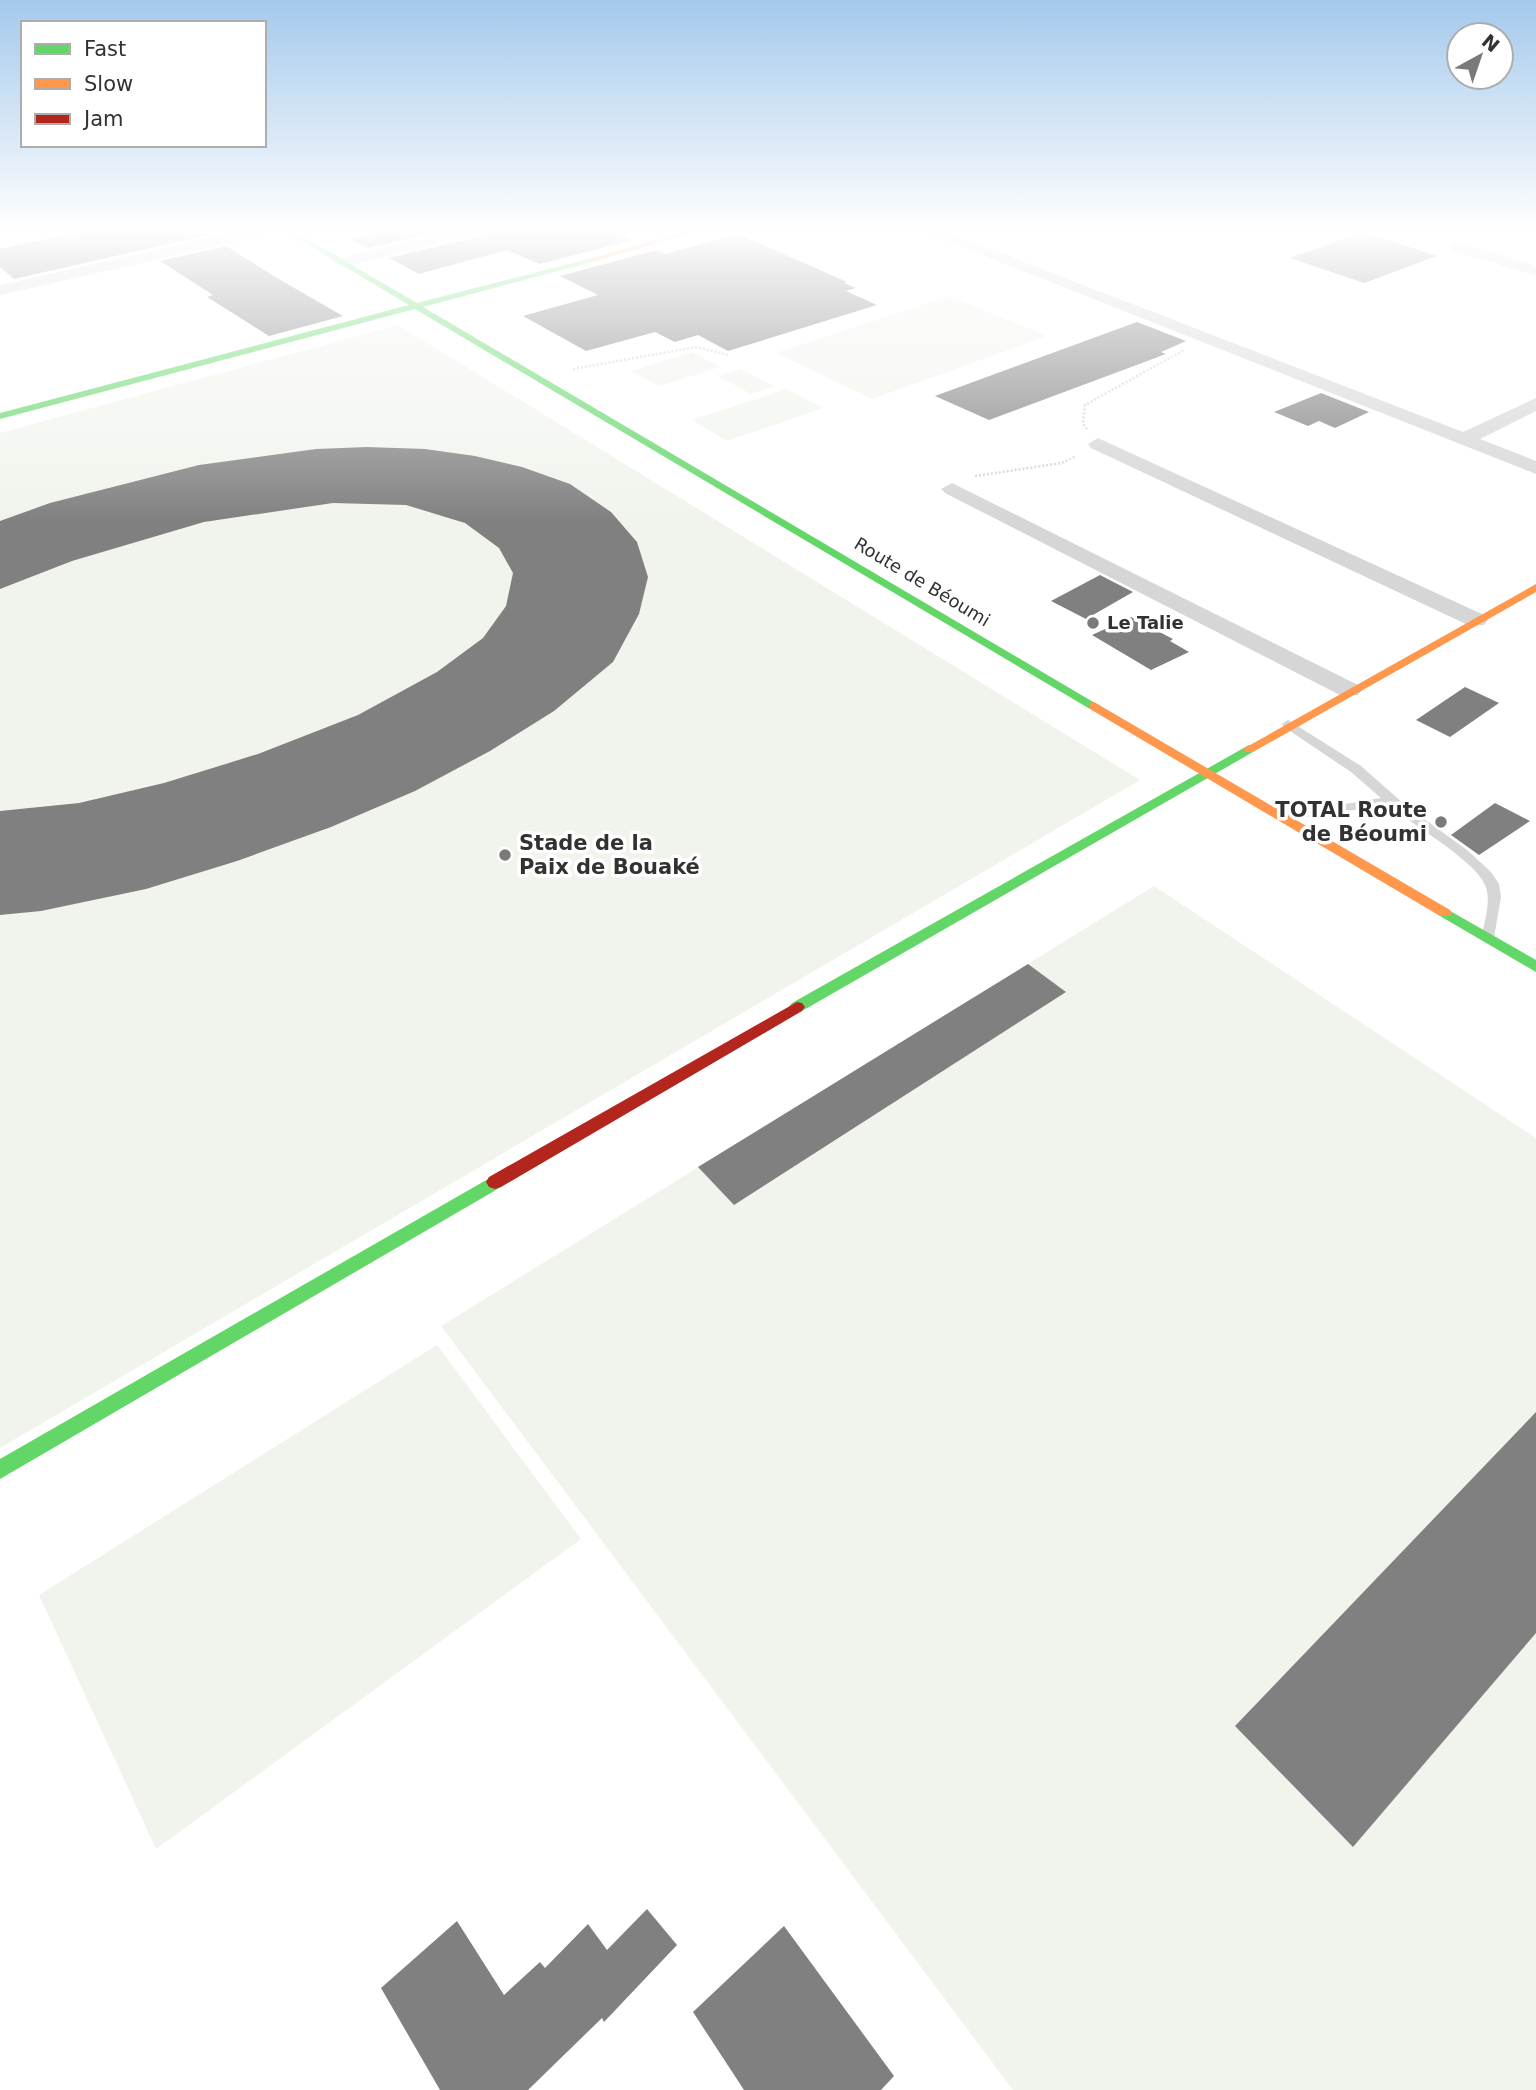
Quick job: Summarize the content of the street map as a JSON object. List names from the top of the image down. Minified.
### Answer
{"streets":{"street":["Route de Béoumi"]},"places":["Le Talie","TOTAL Route de Béoumi","Stade de la Paix de Bouaké"],"legend":["Fast","Slow","Jam"],"north":"top right"}
